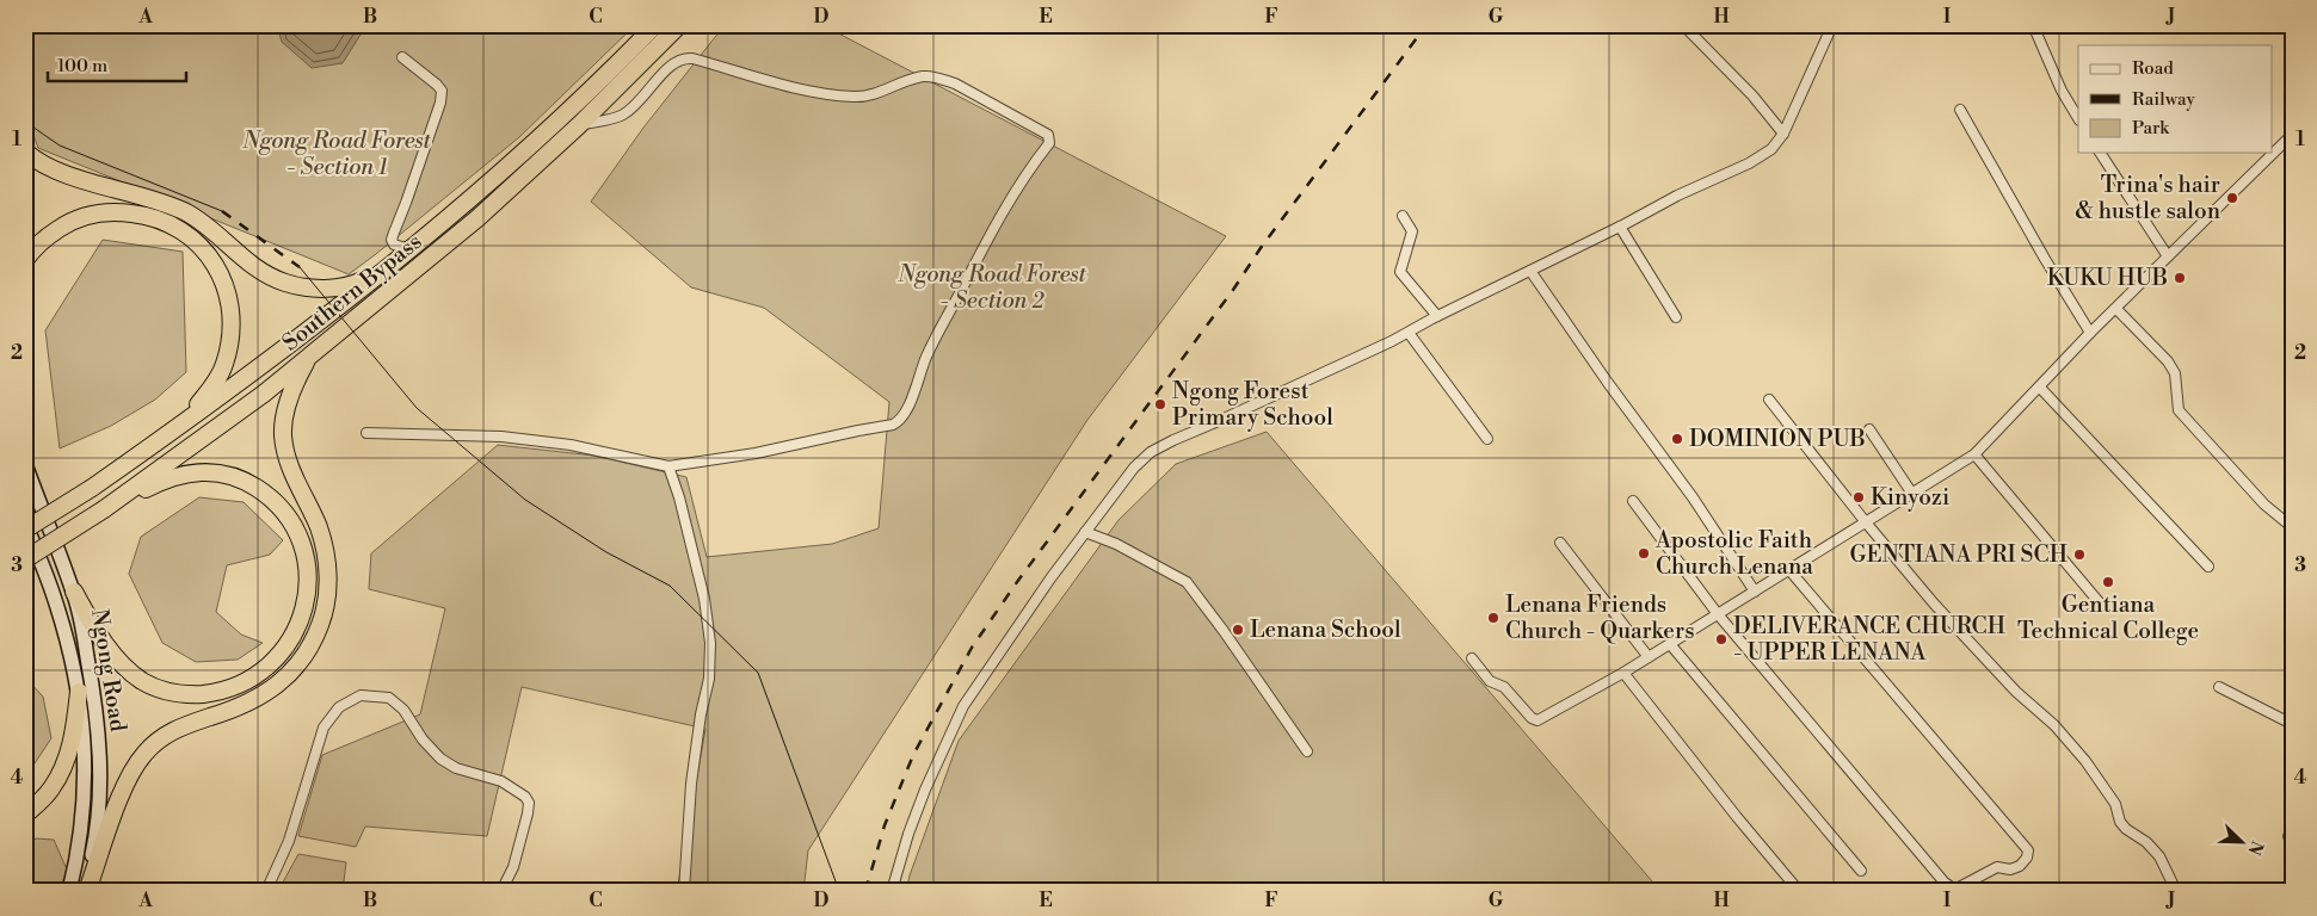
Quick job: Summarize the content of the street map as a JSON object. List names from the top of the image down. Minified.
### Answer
{"streets":{"highway":["Southern Bypass"],"main road":["Ngong Road"]},"parks":["Ngong Road Forest - Section 1","Ngong Road Forest - Section 2"],"places":["Trina's hair & hustle salon","KUKU HUB","Ngong Forest Primary School","DOMINION PUB","Kinyozi","Apostolic Faith Church Lenana","GENTIANA PRI SCH","Gentiana Technical College","Lenana Friends Church - Quarkers","Lenana School","DELIVERANCE CHURCH - UPPER LENANA"],"legend":["Road","Railway","Park"],"scale_bar":"100 m","north":"bottom right","grid":{"columns":["A","B","C","D","E","F","G","H","I","J"],"rows":["1","2","3","4"]}}
